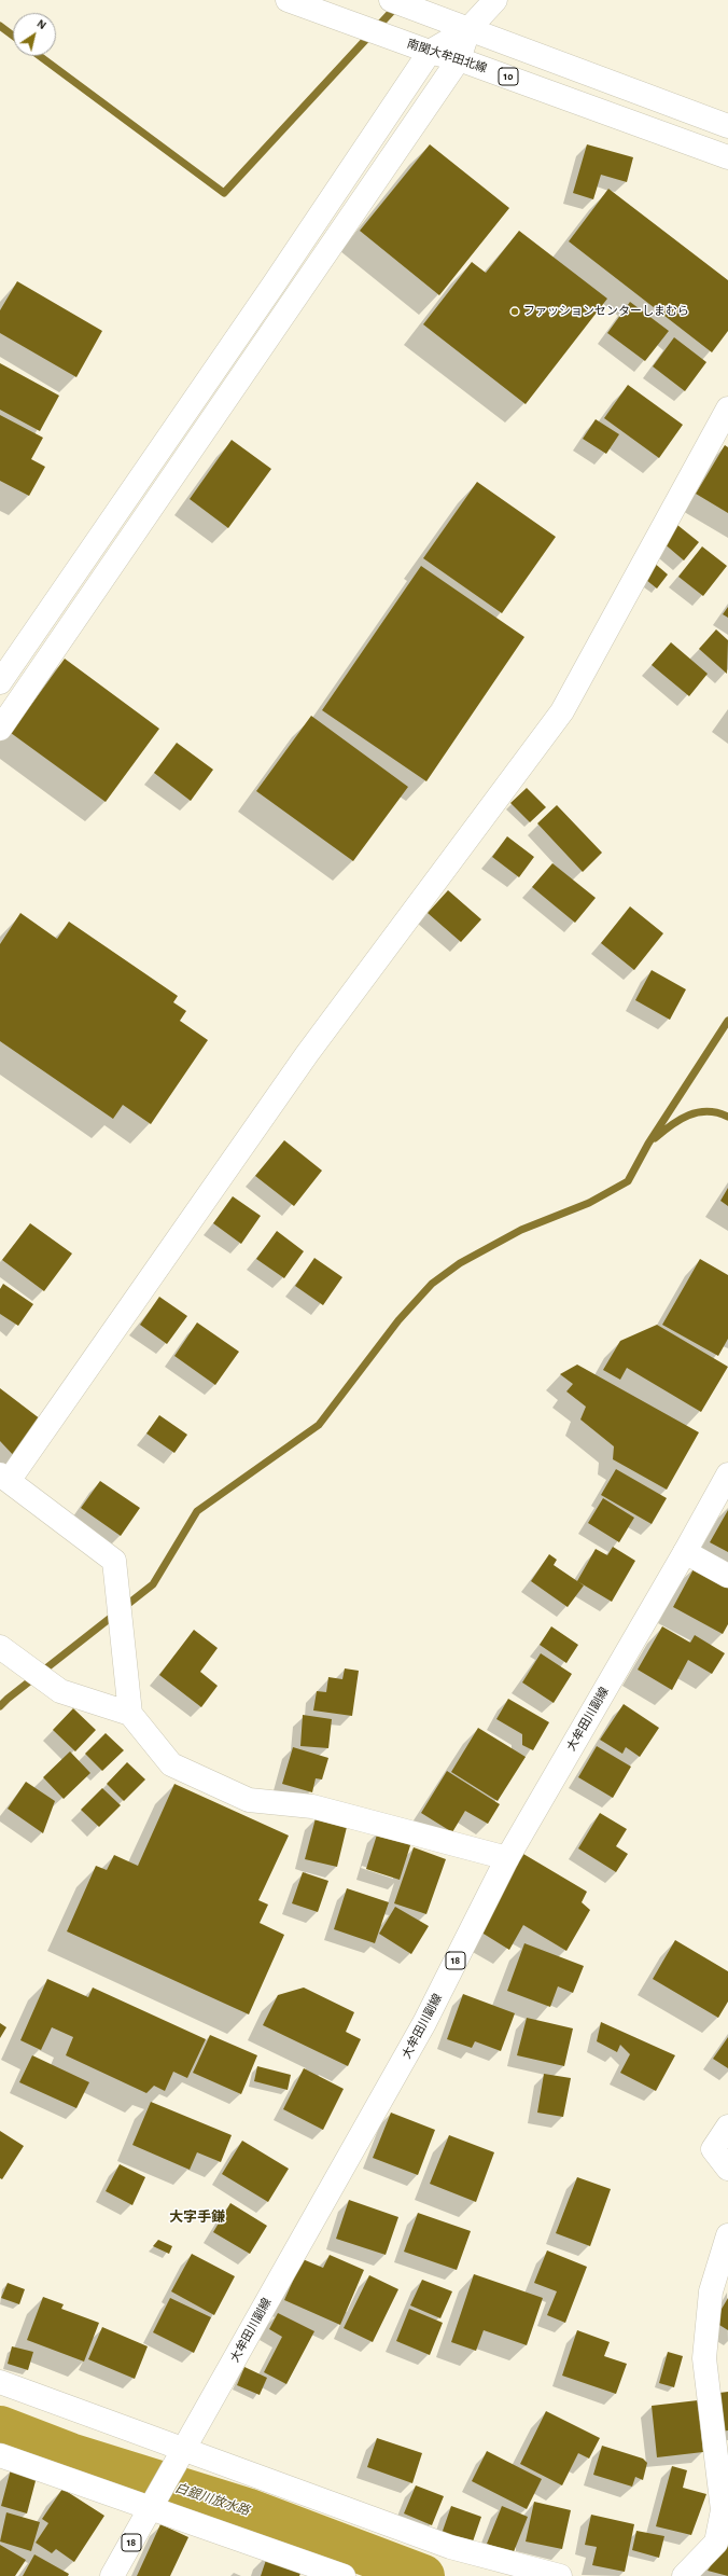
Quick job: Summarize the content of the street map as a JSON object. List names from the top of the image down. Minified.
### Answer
{"streets":{"street":["南関大牟田北線","10","大牟田川副線","18"]},"districts":["大字手鎌"],"water":["白銀川放水路"],"places":["ファッションセンターしまむら"],"north":"top right"}
